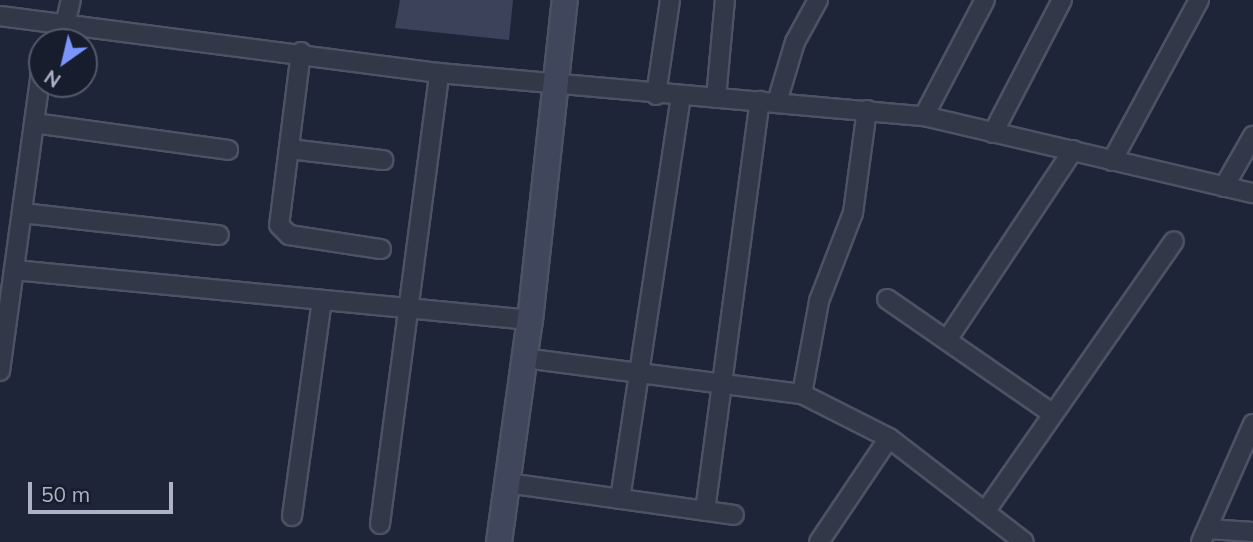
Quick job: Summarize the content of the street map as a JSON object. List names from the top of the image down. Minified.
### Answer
{"scale_bar":"50 m","north":"bottom left"}
